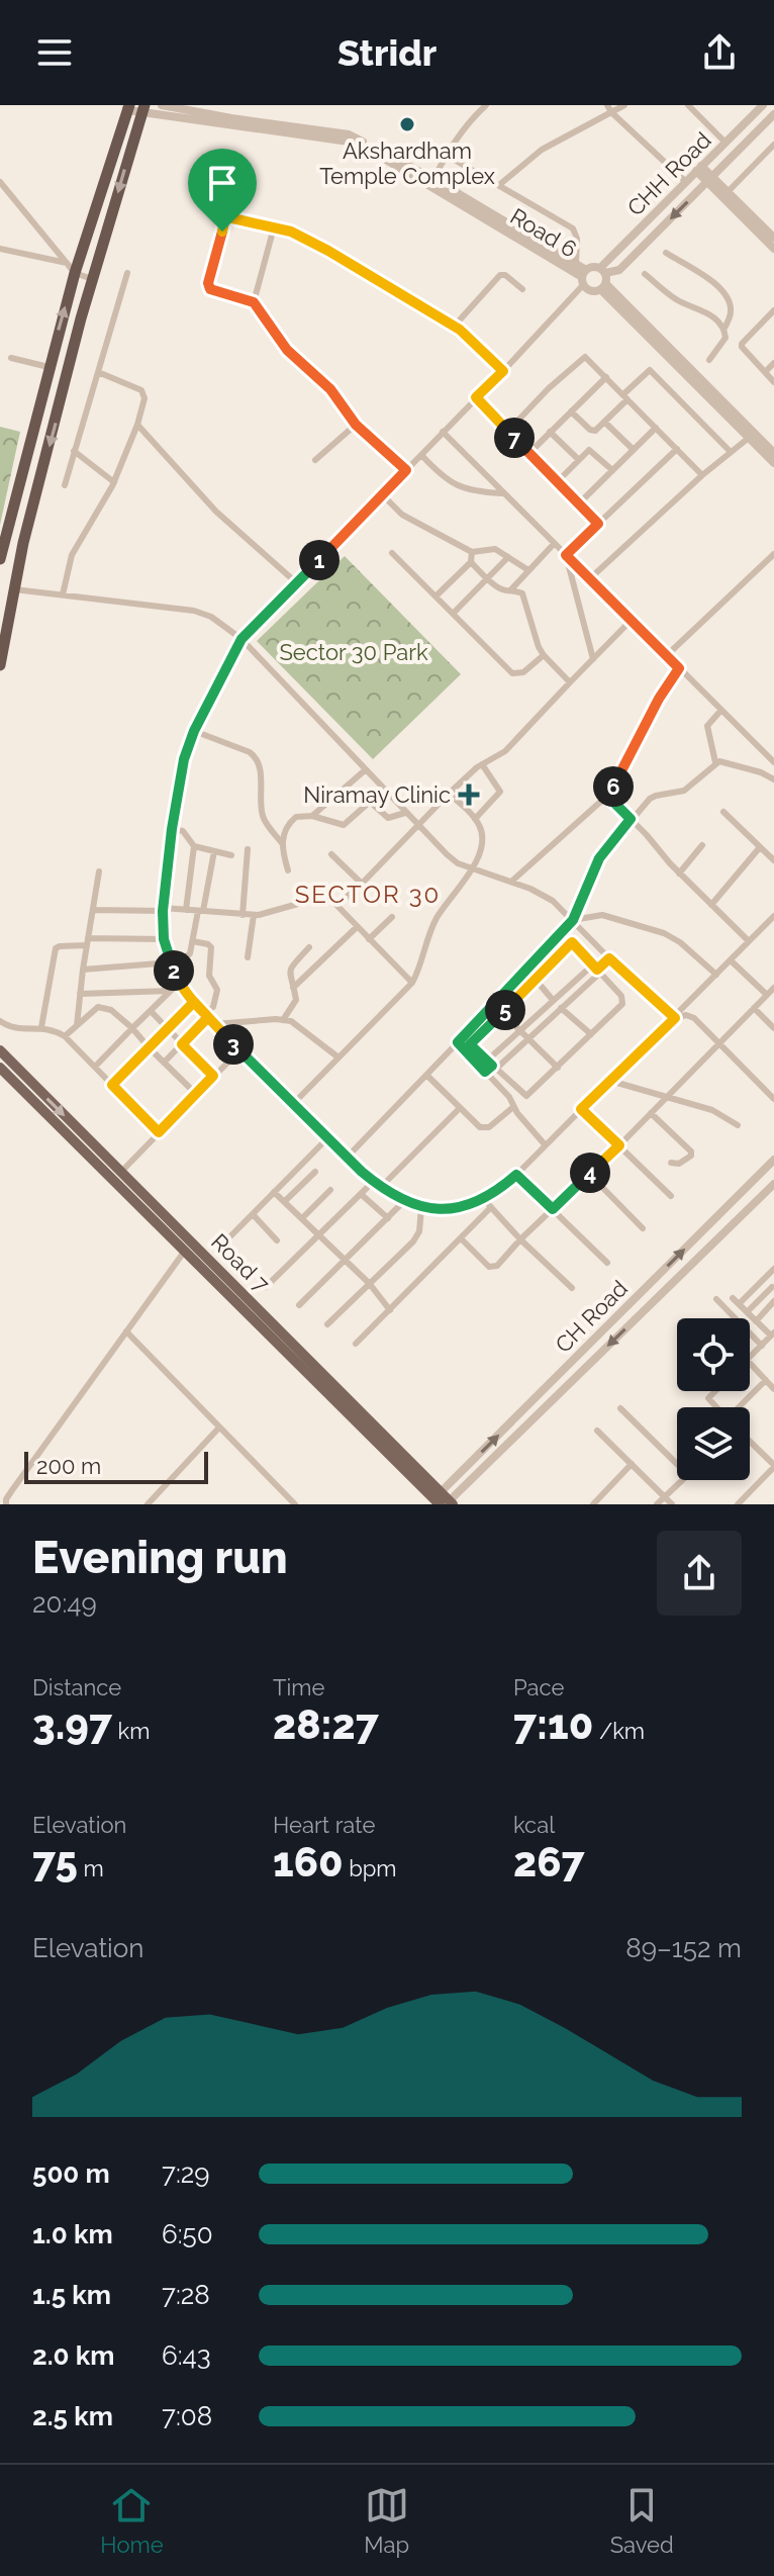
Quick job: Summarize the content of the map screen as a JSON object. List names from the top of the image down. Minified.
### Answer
{"streets":{"main road":["Road 7"],"street":["CHH Road","Road 6","CH Road"]},"crossings":[["Road 7","CH Road"]],"districts":["SECTOR 30"],"parks":["Sector 30 Park"],"places":{"other":["Akshardham Temple Complex"],"health":["Niramay Clinic"]},"scale_bar":"200 m","page":{"header":"Stridr","pins":["7","1","6","2","5","3","4"],"scale":"200 m","heading":["Evening run","20:49"],"stats":[["Distance","3.97 km"],["Time","28:27"],["Pace","7:10 /km"],["Elevation","75 m"],["Heart rate","160 bpm"],["kcal","267"]],"chart":["Elevation","89–152 m"],"list":[{"name":"500 m","note":"7:29"},{"name":"1.0 km","note":"6:50"},{"name":"1.5 km","note":"7:28"},{"name":"2.0 km","note":"6:43"},{"name":"2.5 km","note":"7:08"}],"tabs":["Home","Map","Saved"]}}
